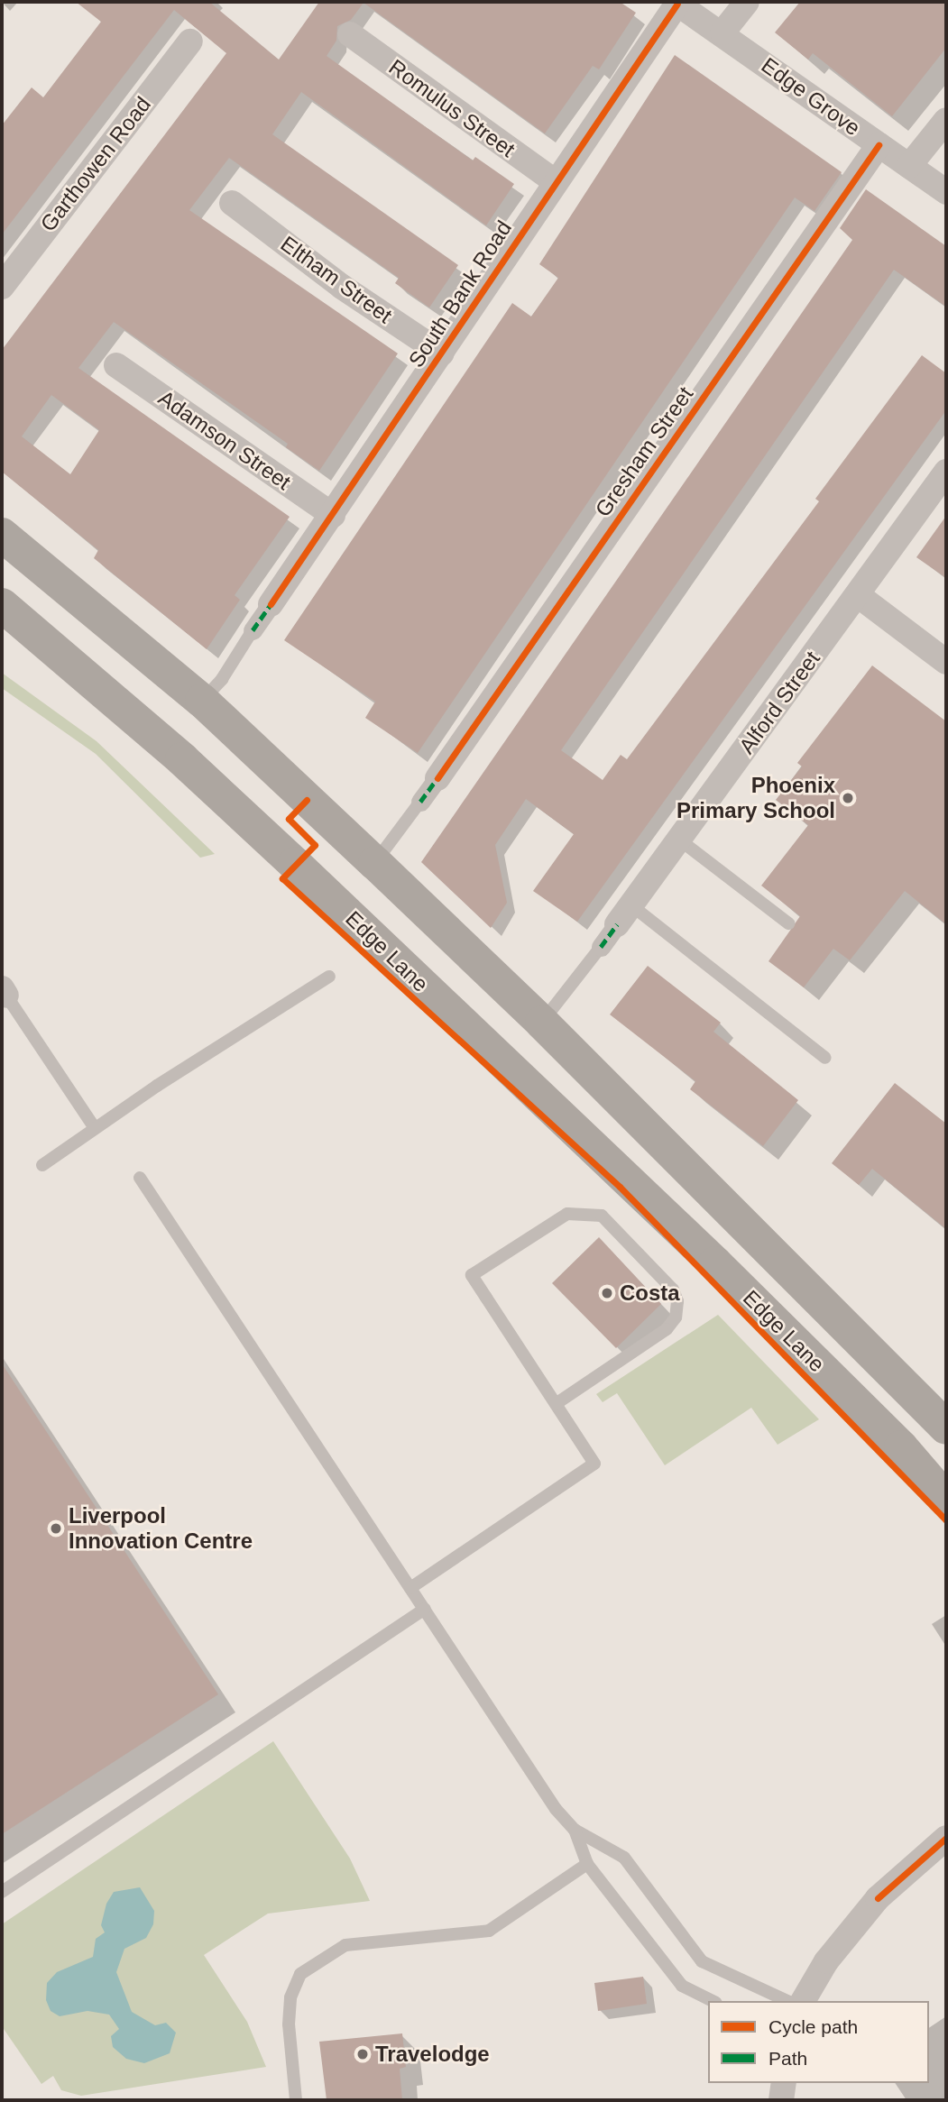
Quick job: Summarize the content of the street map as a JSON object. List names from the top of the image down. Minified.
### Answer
{"streets":{"highway":["Edge Lane"],"street":["Edge Grove","Romulus Street","Garthowen Road","Eltham Street","South Bank Road","Adamson Street","Gresham Street","Alford Street"]},"crossings":[["Edge Grove","South Bank Road"],["Edge Grove","Gresham Street"],["Romulus Street","South Bank Road"],["Eltham Street","South Bank Road"],["South Bank Road","Adamson Street"],["South Bank Road","Edge Lane"],["Gresham Street","Edge Lane"],["Alford Street","Edge Lane"]],"places":["Phoenix Primary School","Costa","Liverpool Innovation Centre","Travelodge"],"legend":["Cycle path","Path"]}
